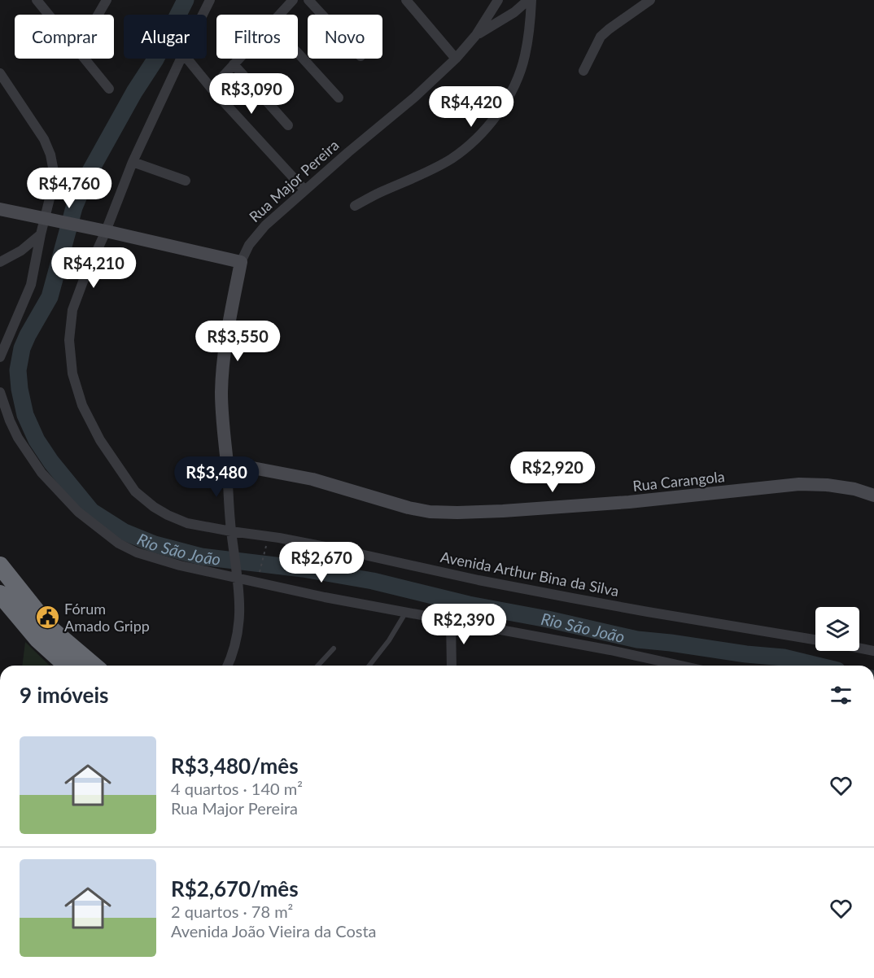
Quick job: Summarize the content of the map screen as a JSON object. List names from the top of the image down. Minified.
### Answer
{"streets":{"street":["Rua Major Pereira","Rua Carangola","Avenida Arthur Bina da Silva"]},"crossings":[["Rua Major Pereira","Rua Carangola"],["Rua Major Pereira","Avenida Arthur Bina da Silva"]],"water":["Rio São João"],"places":{"public building":["Fórum Amado Gripp"]},"page":{"chip":["Comprar","Alugar","Filtros","Novo"],"price":["R$3,090","R$4,420","R$4,760","R$4,210","R$3,550","R$2,920","R$3,480","R$2,670","R$2,390"],"heading":"9 imóveis","list":[{"name":"R$3,480/mês","note":"4 quartos · 140 m² · Rua Major Pereira"},{"name":"R$2,670/mês","note":"2 quartos · 78 m² · Avenida João Vieira da Costa"}]}}
